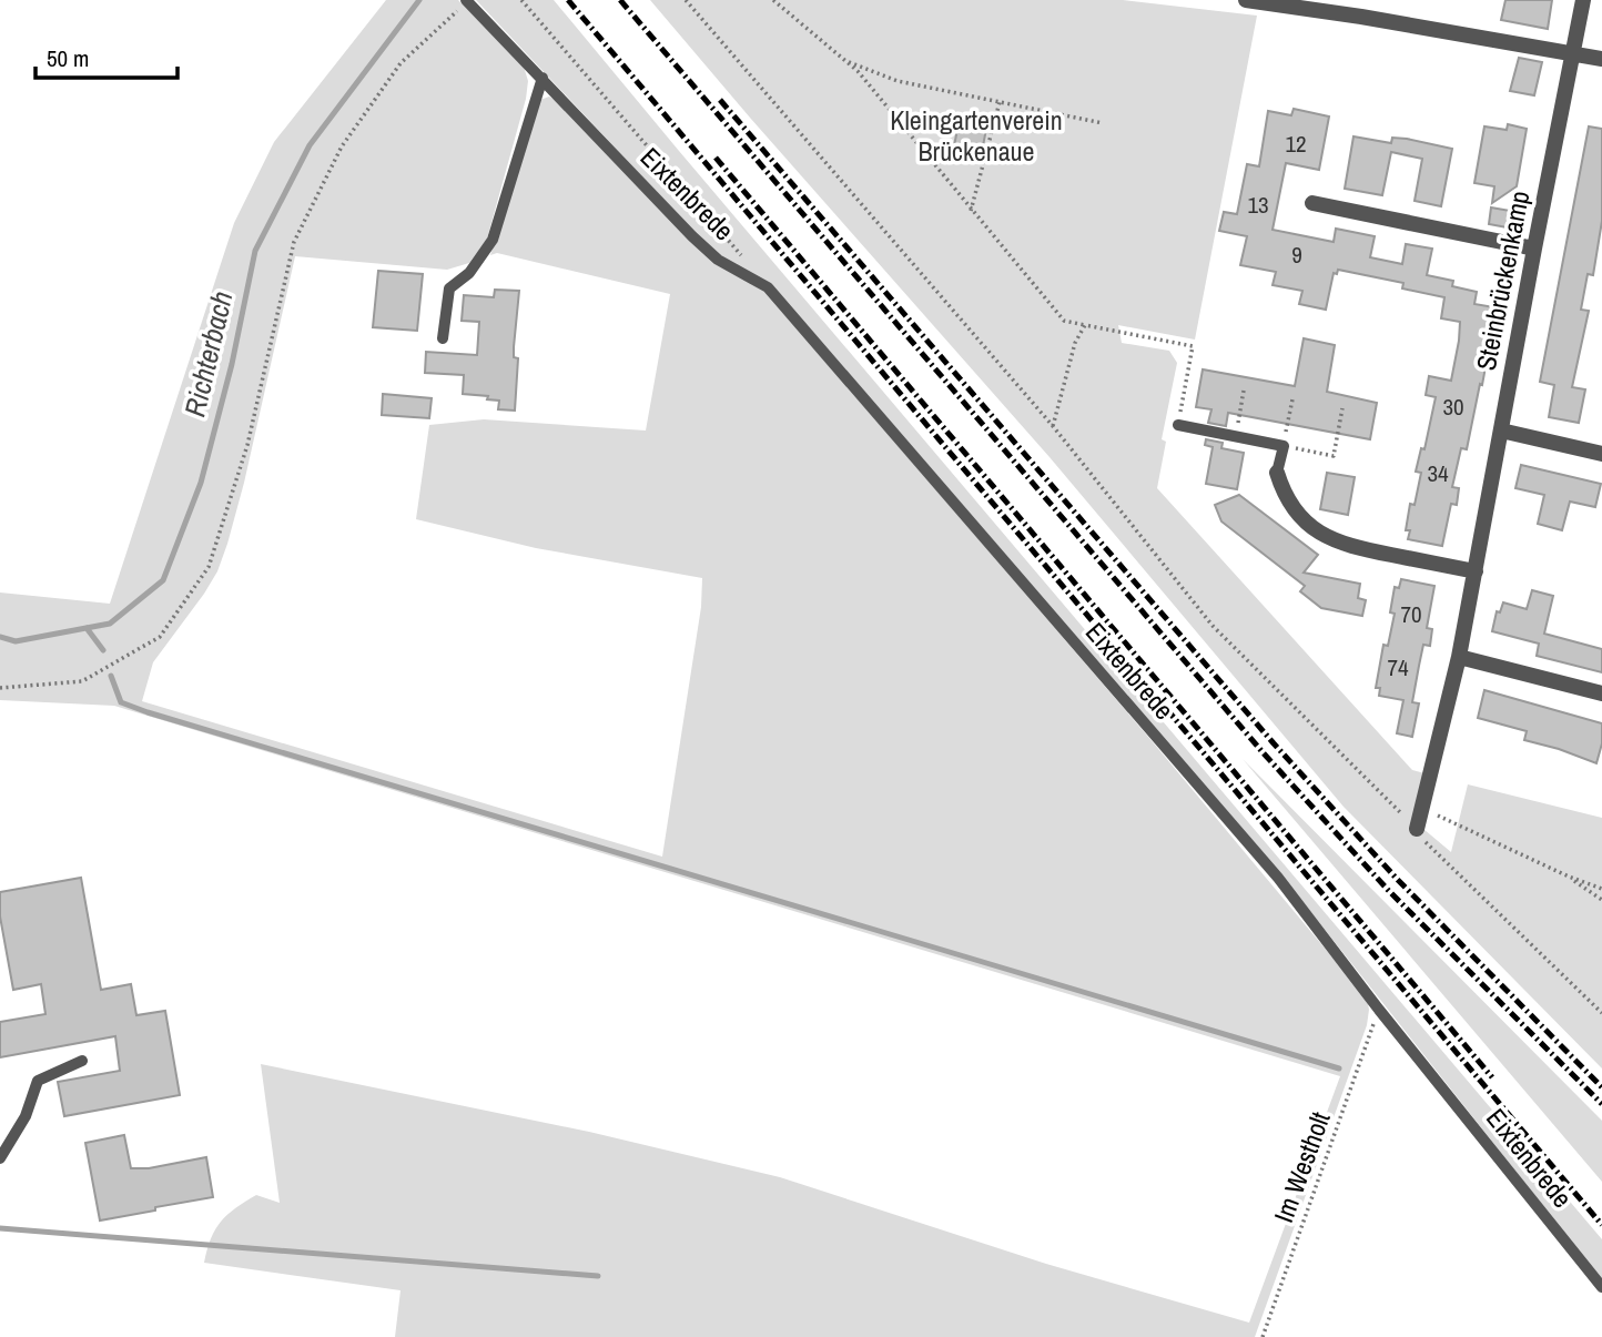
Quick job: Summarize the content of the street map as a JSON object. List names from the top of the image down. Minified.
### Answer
{"streets":{"street":["Steinbrückenkamp"],"lane":["Eixtenbrede"],"path":["Im Westholt"]},"crossings":[["Eixtenbrede","Im Westholt"]],"water":["Richterbach"],"parks":["Kleingartenverein Brückenaue"],"house_numbers":["12","13","9","30","34","70","74"],"scale_bar":"50 m"}
